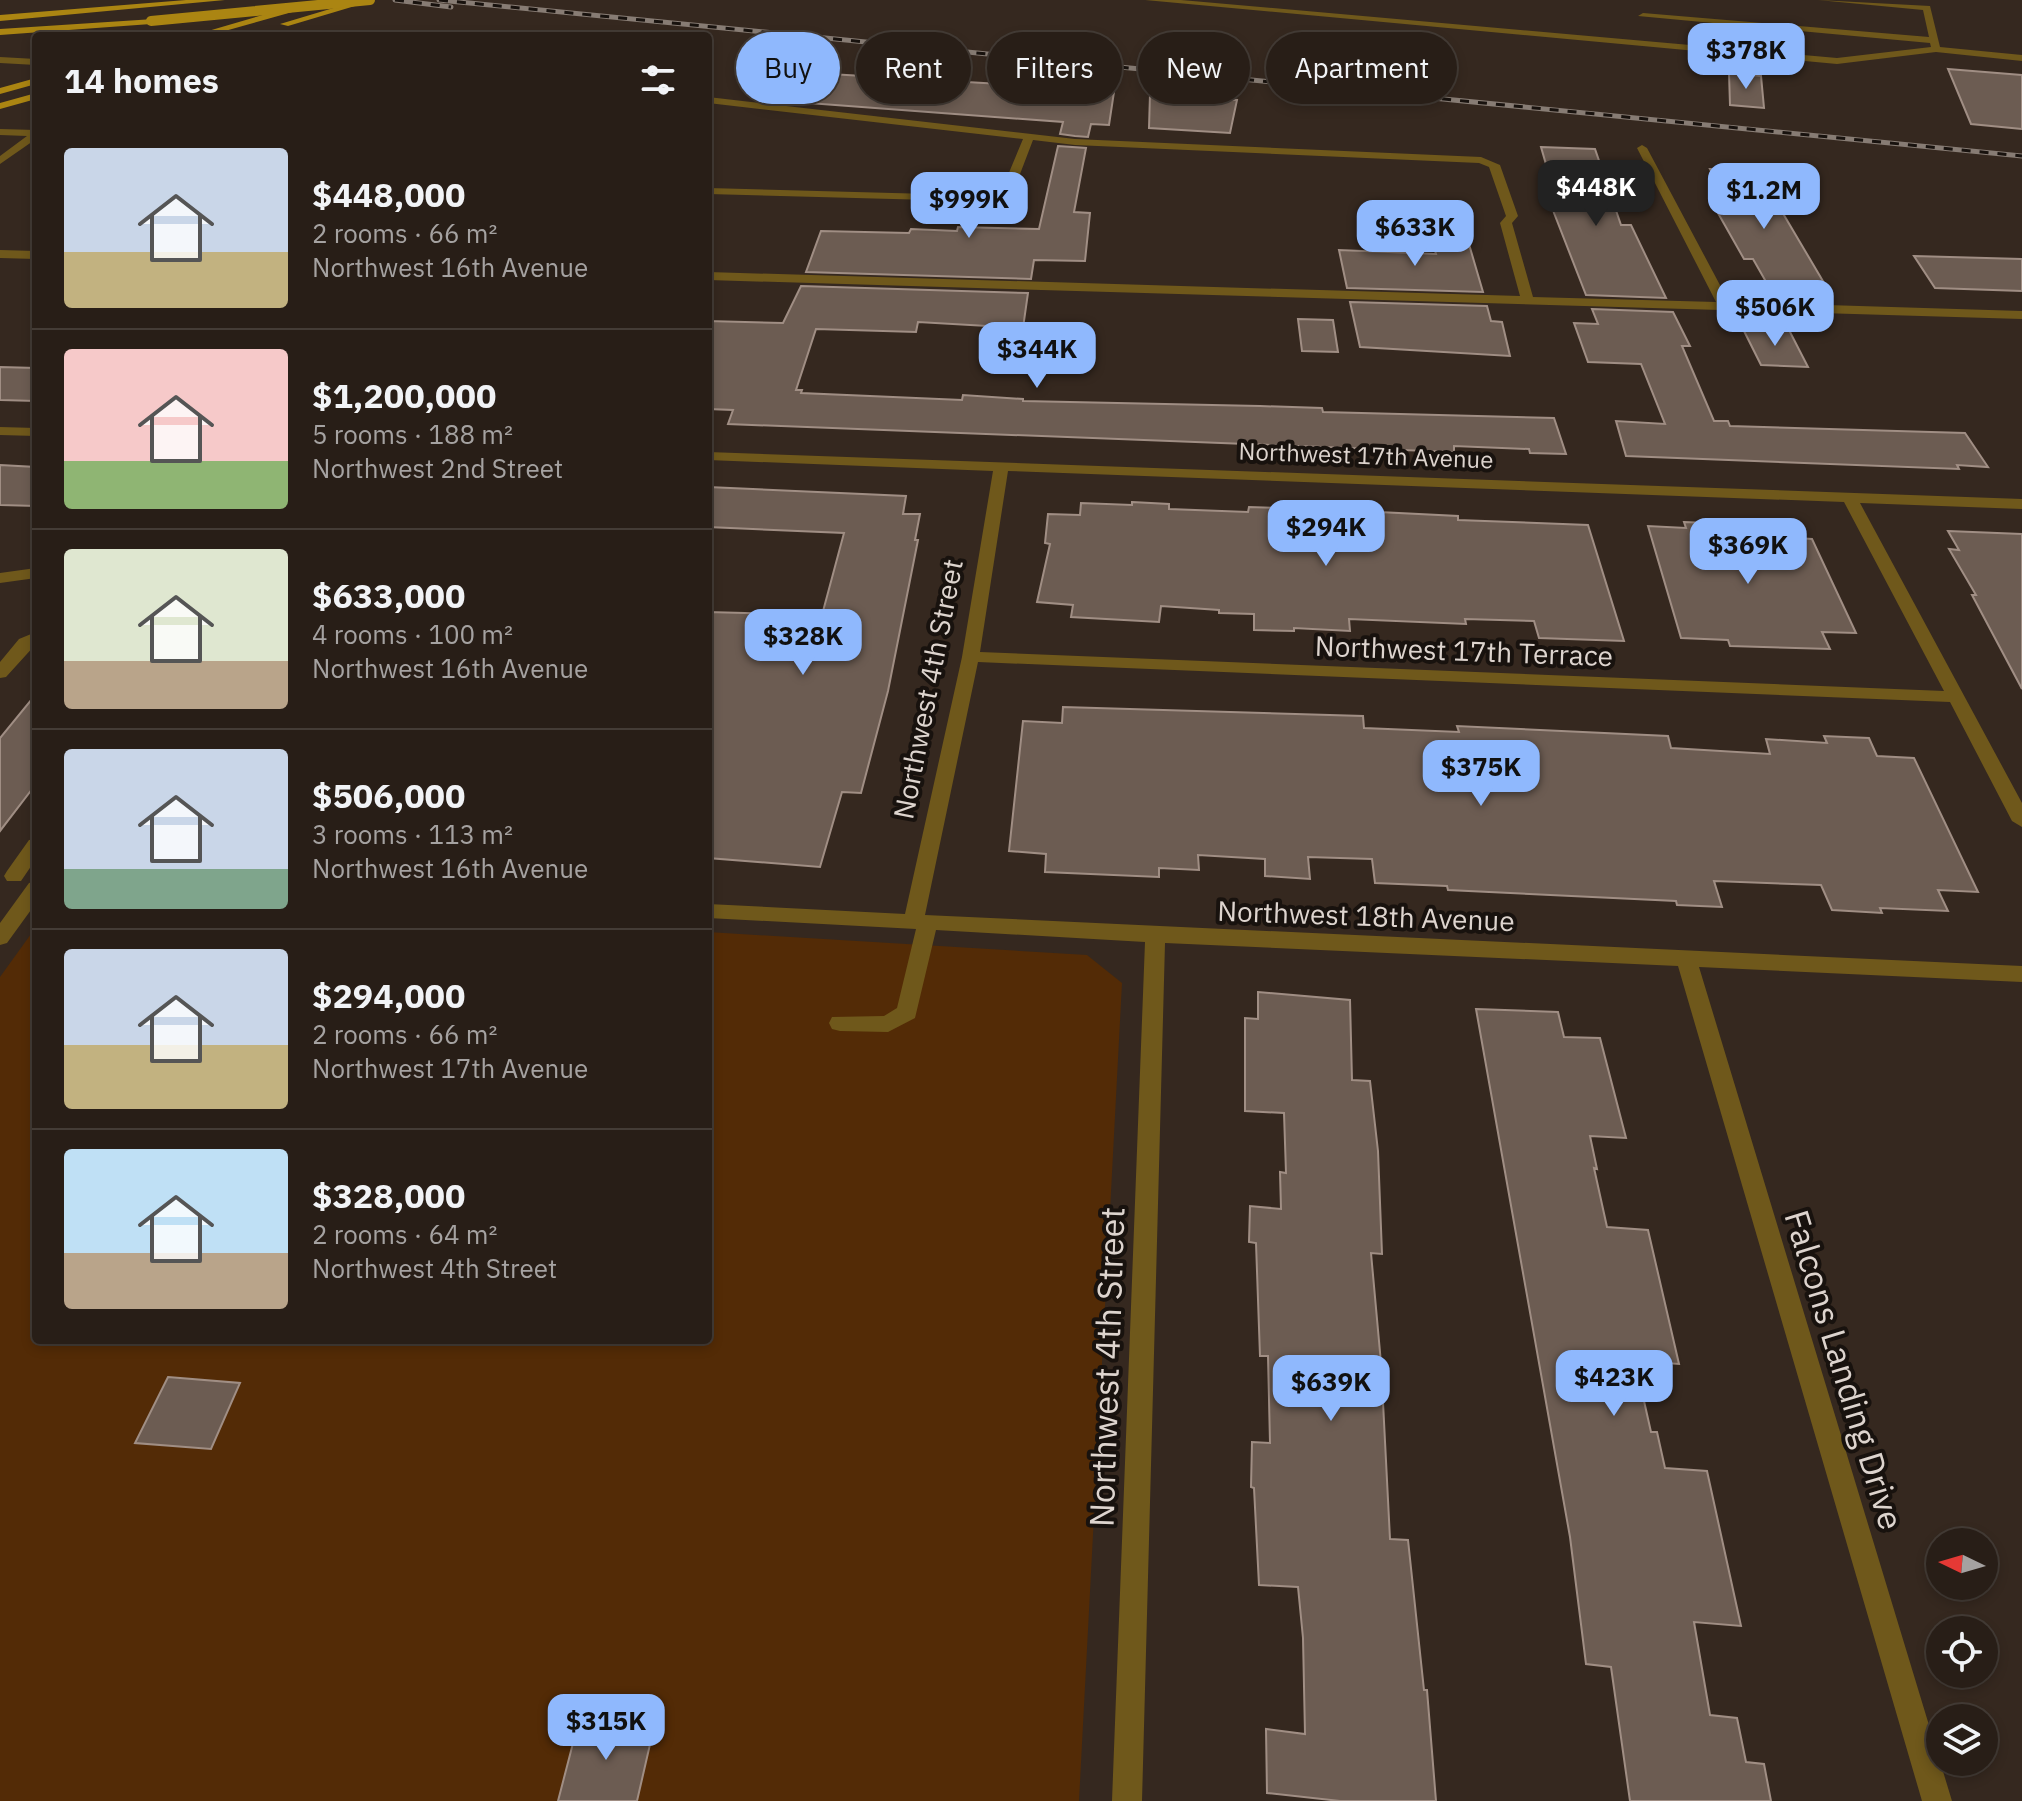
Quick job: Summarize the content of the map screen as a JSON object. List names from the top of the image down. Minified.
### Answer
{"streets":{"street":["Northwest 17th Avenue","Northwest 17th Terrace","Northwest 4th Street","Northwest 18th Avenue","Falcons Landing Drive"]},"crossings":[["Northwest 17th Avenue","Northwest 4th Street"],["Northwest 17th Terrace","Northwest 4th Street"],["Northwest 4th Street","Northwest 18th Avenue"],["Northwest 18th Avenue","Falcons Landing Drive"]],"north":"left","page":{"price":["$378K","$448K","$1.2M","$999K","$633K","$506K","$344K","$294K","$369K","$328K","$375K","$423K","$639K","$315K"],"chip":["Buy","Rent","Filters","New","Apartment"],"heading":"14 homes","list":[{"name":"$448,000","note":"2 rooms · 66 m² · Northwest 16th Avenue"},{"name":"$1,200,000","note":"5 rooms · 188 m² · Northwest 2nd Street"},{"name":"$633,000","note":"4 rooms · 100 m² · Northwest 16th Avenue"},{"name":"$506,000","note":"3 rooms · 113 m² · Northwest 16th Avenue"},{"name":"$294,000","note":"2 rooms · 66 m² · Northwest 17th Avenue"},{"name":"$328,000","note":"2 rooms · 64 m² · Northwest 4th Street"}]}}
